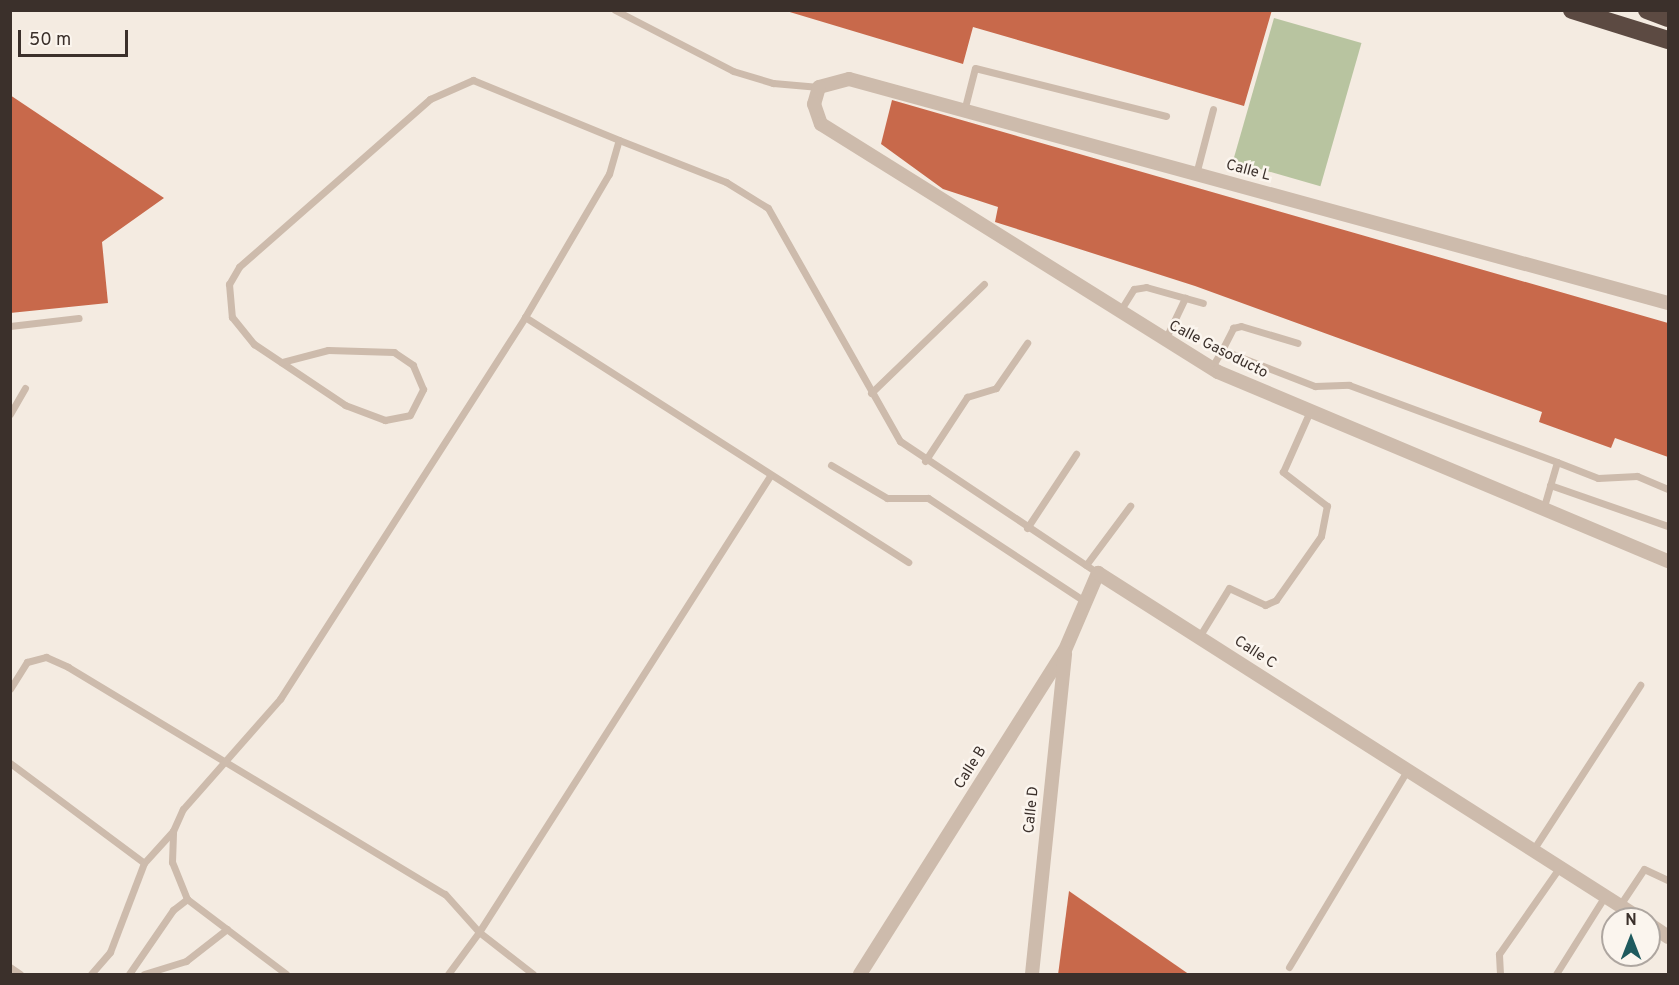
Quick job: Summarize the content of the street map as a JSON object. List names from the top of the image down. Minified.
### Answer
{"streets":{"street":["Calle L","Calle Gasoducto","Calle C","Calle B","Calle D"]},"crossings":[["Calle L","Calle Gasoducto"],["Calle C","Calle B"],["Calle B","Calle D"]],"scale_bar":"50 m","north":"top"}
